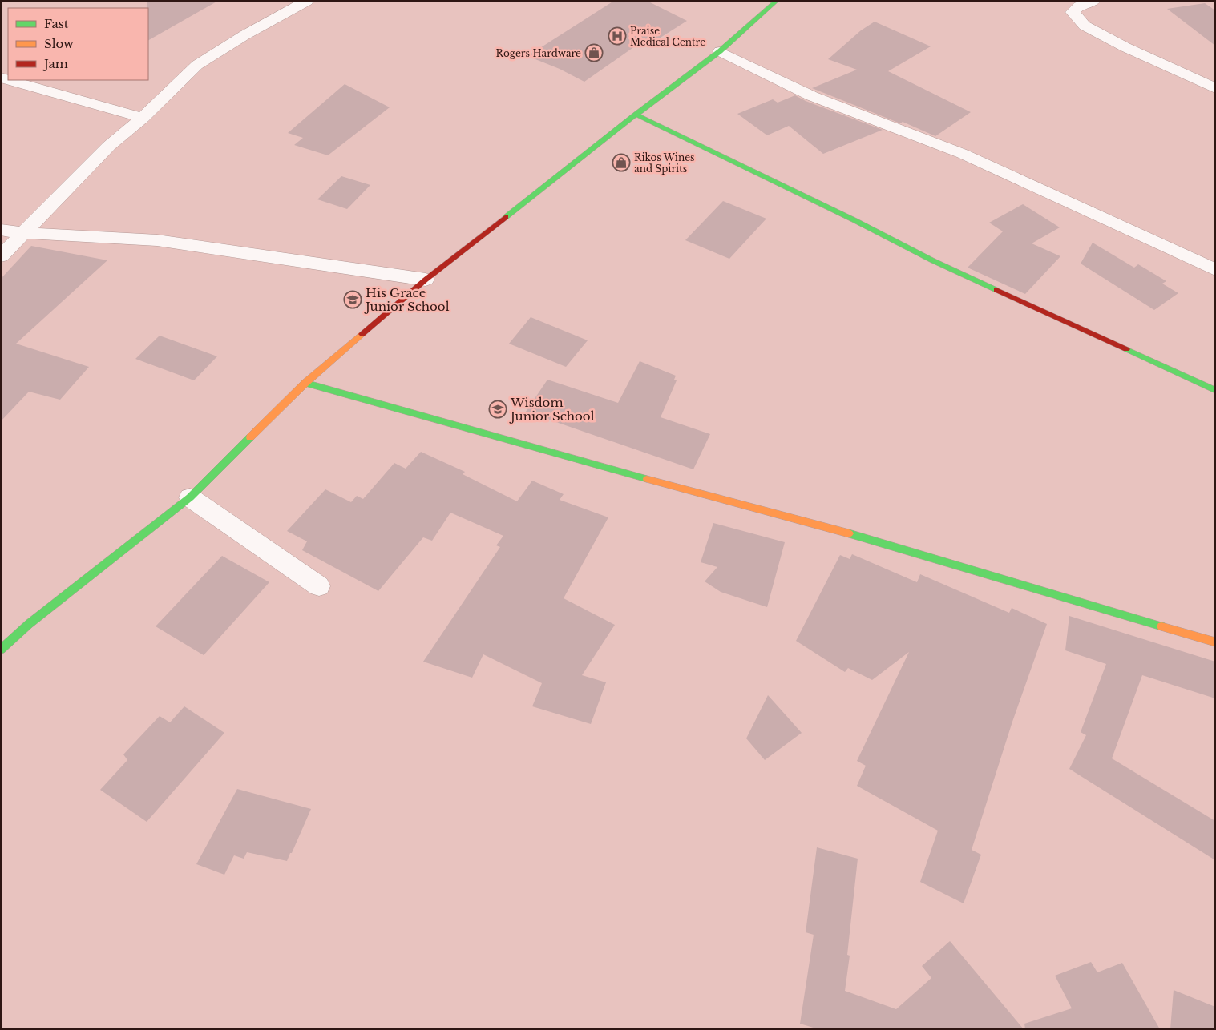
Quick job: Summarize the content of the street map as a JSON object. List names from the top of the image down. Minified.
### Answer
{"places":{"hospital":["Praise Medical Centre"],"shop":["Rogers Hardware","Rikos Wines and Spirits"],"school or university":["His Grace Junior School","Wisdom Junior School"]},"legend":["Fast","Slow","Jam"]}
